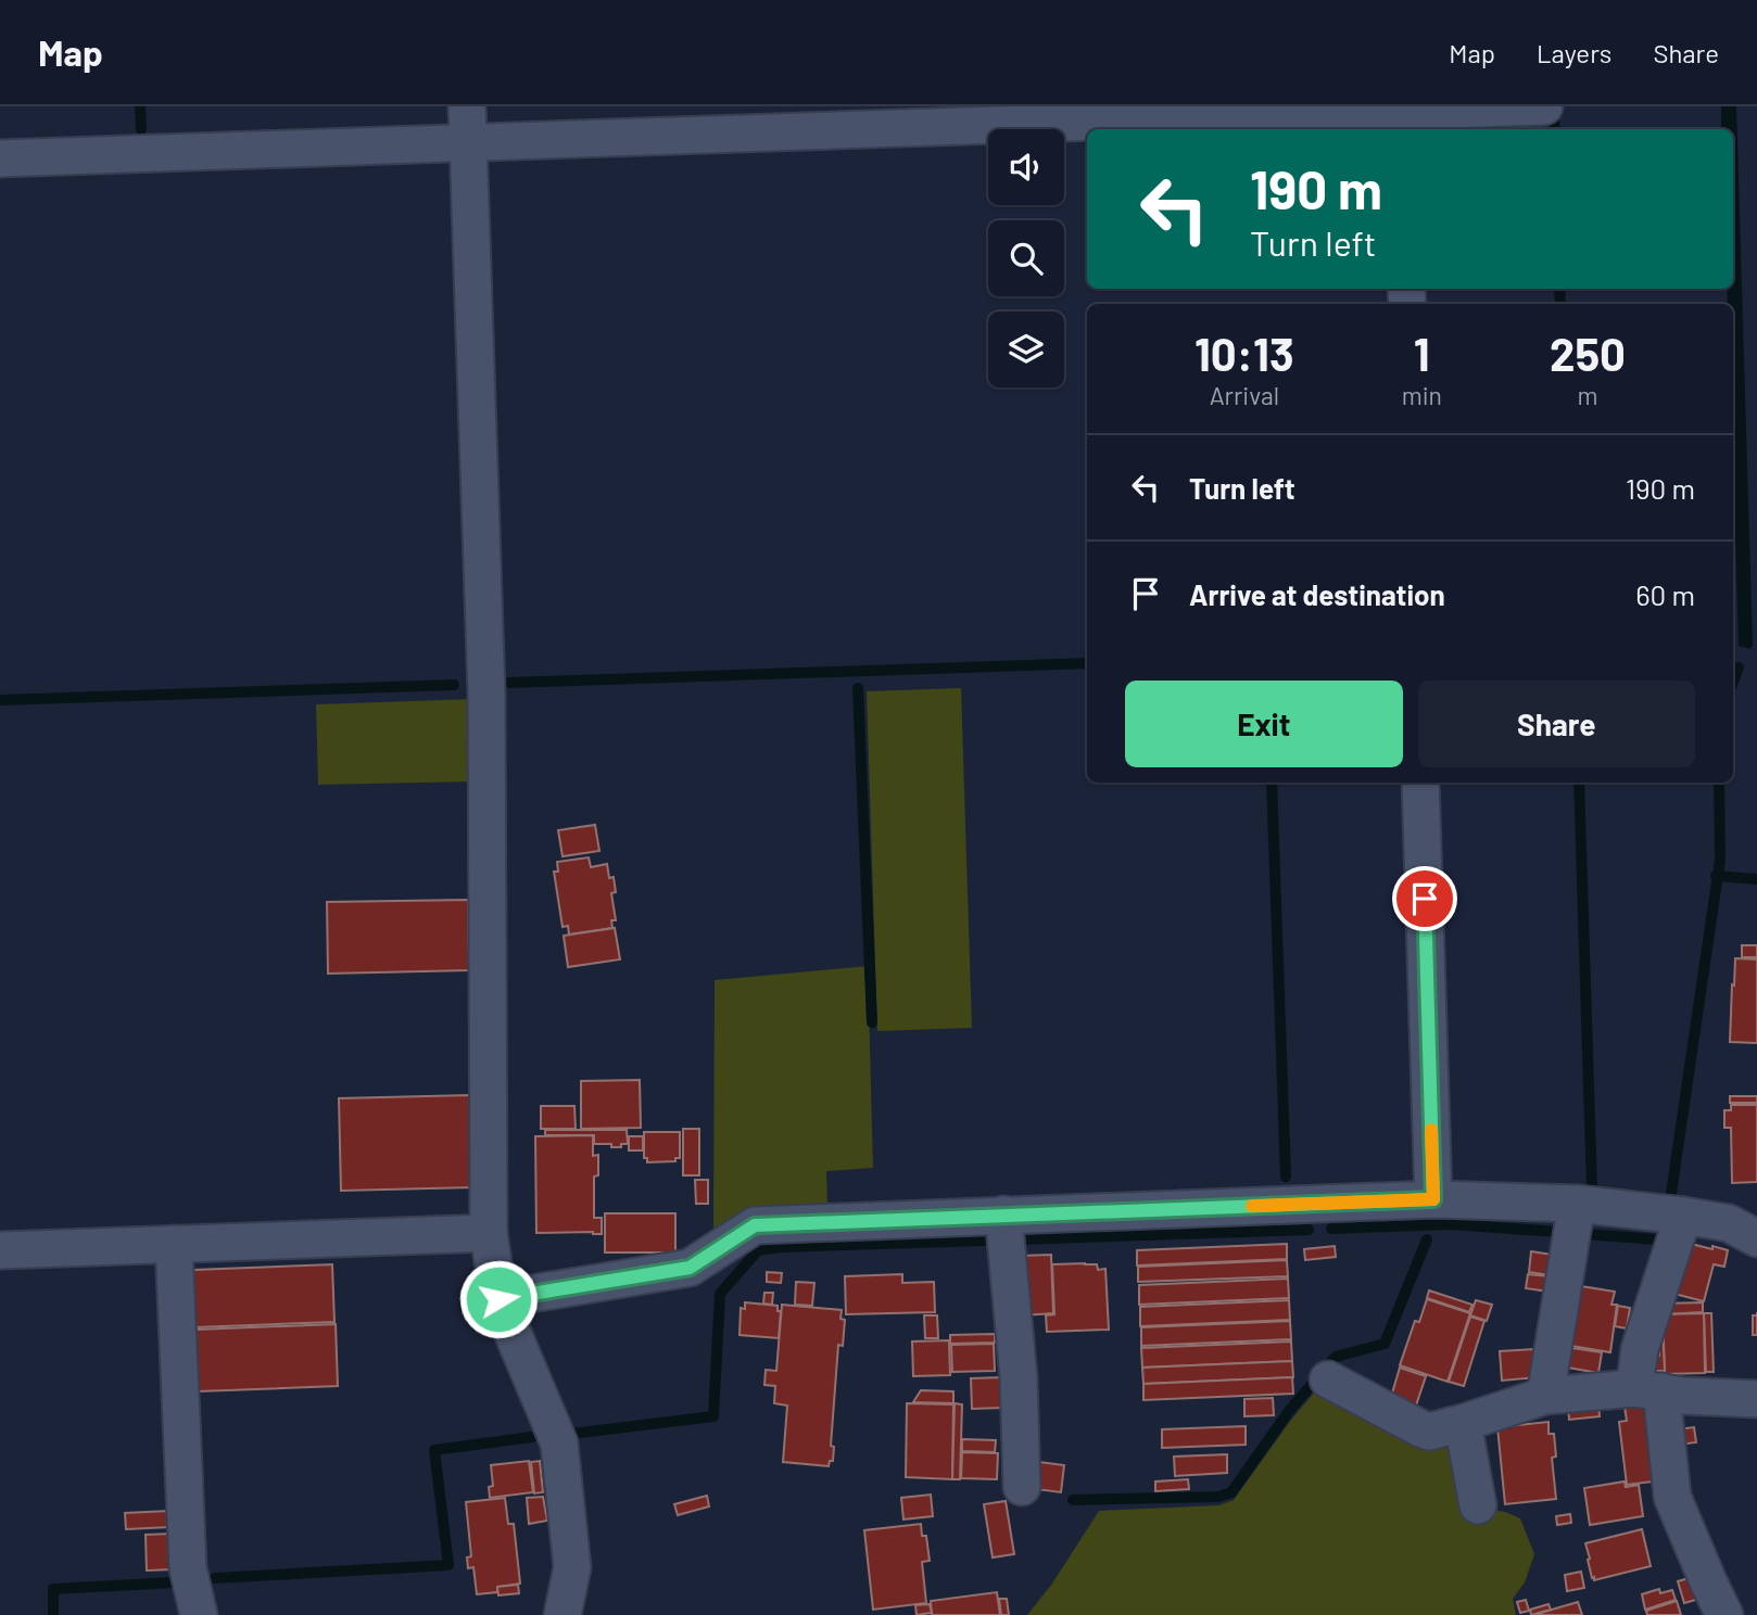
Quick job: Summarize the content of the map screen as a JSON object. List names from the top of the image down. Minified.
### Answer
{"page":{"header":"Map","nav":["Map","Layers","Share"],"turn":["190 m","Turn left"],"eta":["10:13","Arrival","1","min","250","m"],"list":[{"name":"Turn left","value":"190 m"},{"name":"Arrive at destination","value":"60 m"}],"buttons":["Exit","Share"]}}
